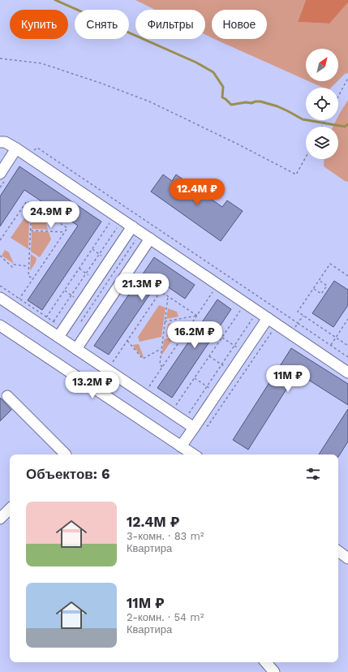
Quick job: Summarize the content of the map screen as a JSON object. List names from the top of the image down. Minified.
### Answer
{"north":"top right","page":{"chip":["Купить","Снять","Фильтры","Новое"],"price":["12.4M ₽","24.9M ₽","21.3M ₽","16.2M ₽","11M ₽","13.2M ₽"],"heading":"Объектов: 6","list":[{"name":"12.4M ₽","note":"3-комн. · 83 m² · Квартира"},{"name":"11M ₽","note":"2-комн. · 54 m² · Квартира"}]}}
